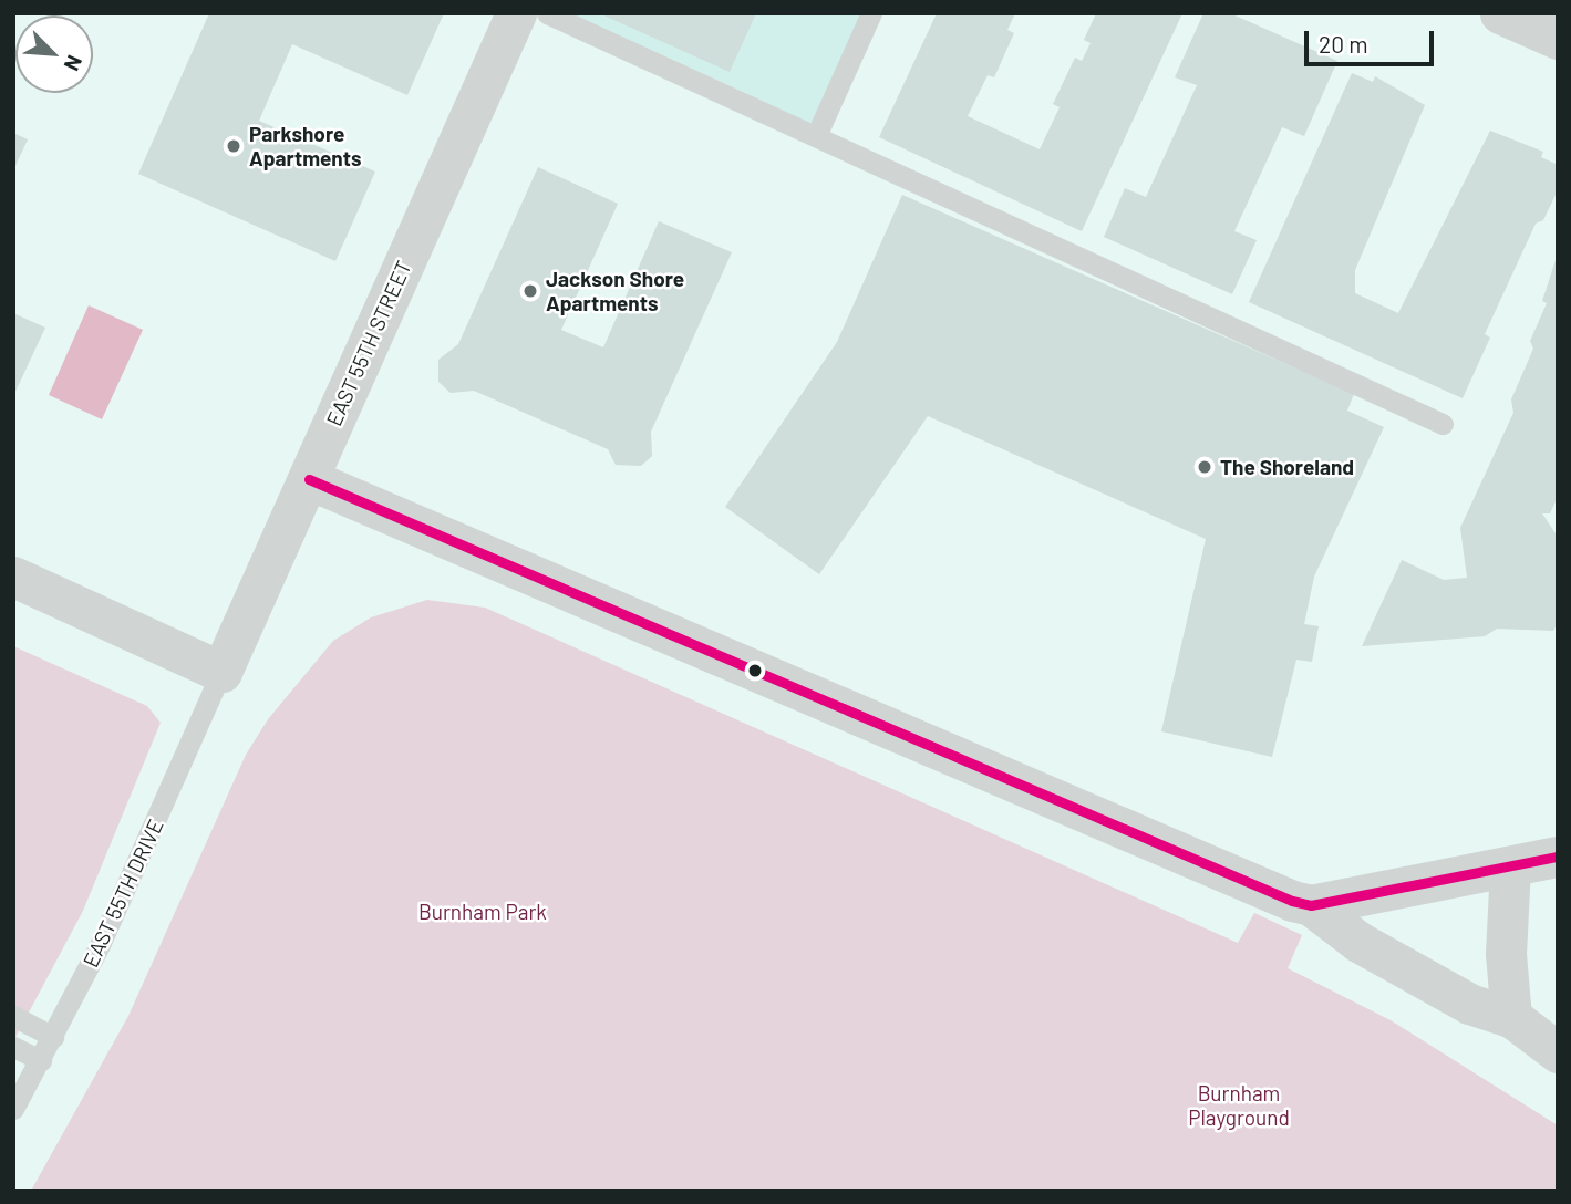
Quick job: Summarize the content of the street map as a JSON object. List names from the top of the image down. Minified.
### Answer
{"streets":{"street":["EAST 55TH STREET"],"lane":["EAST 55TH DRIVE"]},"crossings":[["EAST 55TH STREET","EAST 55TH DRIVE"]],"parks":["Burnham Park","Burnham Playground"],"places":["Parkshore Apartments","Jackson Shore Apartments","The Shoreland"],"scale_bar":"20 m","north":"bottom right"}
